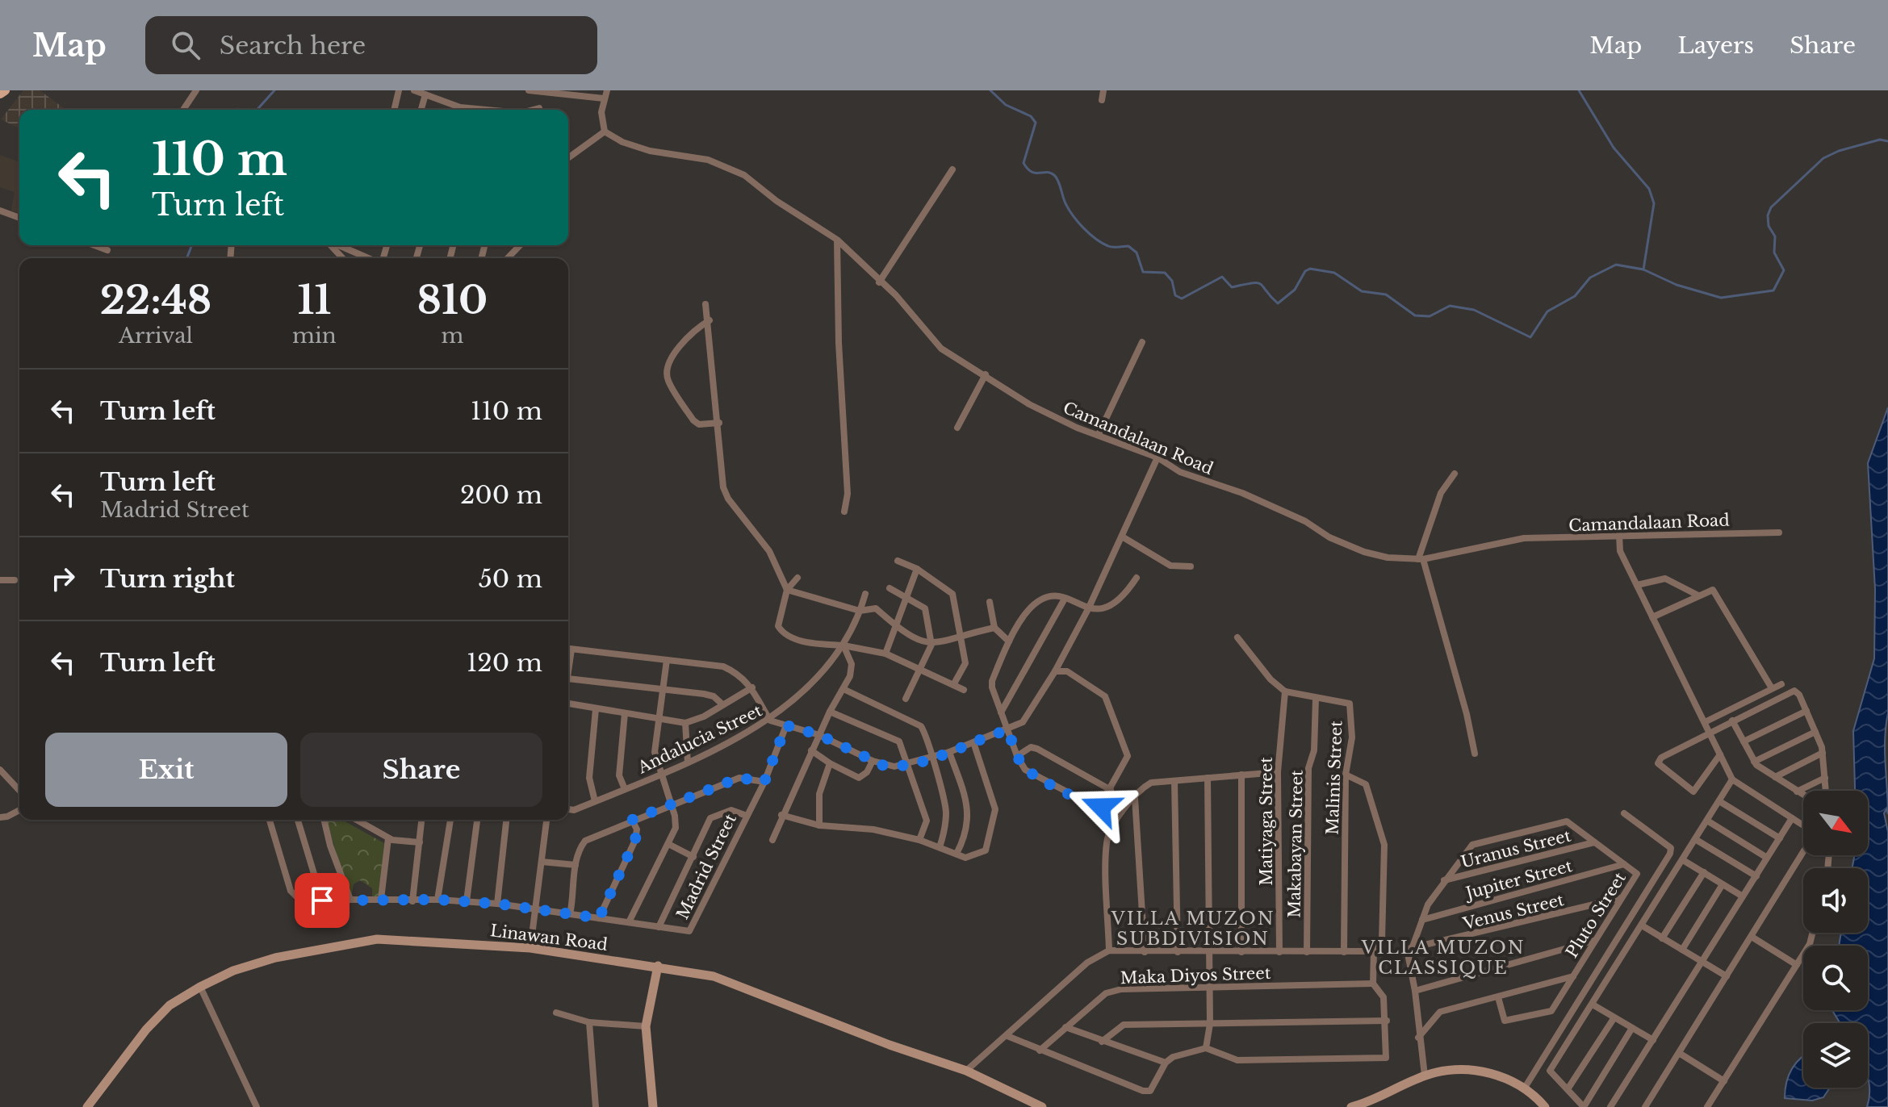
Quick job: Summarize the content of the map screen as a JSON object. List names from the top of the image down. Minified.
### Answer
{"streets":{"street":["Camandalaan Road","Andalucia Street","Malinis Street","Matiyaga Street","Makabayan Street","Uranus Street","Madrid Street","Jupiter Street","Venus Street","Pluto Street","Linawan Road","Maka Diyos Street"]},"crossings":[["Malinis Street","Matiyaga Street"],["Malinis Street","Makabayan Street"],["Uranus Street","Pluto Street"],["Jupiter Street","Pluto Street"],["Venus Street","Pluto Street"]],"districts":["VILLA MUZON SUBDIVISION","VILLA MUZON CLASSIQUE"],"north":"bottom right","page":{"header":"Map","search":"Search here","nav":["Map","Layers","Share"],"turn":["110 m","Turn left"],"eta":["22:48","Arrival","11","min","810","m"],"list":[{"name":"Turn left","value":"110 m"},{"name":"Turn left","note":"Madrid Street","value":"200 m"},{"name":"Turn right","value":"50 m"},{"name":"Turn left","value":"120 m"}],"buttons":["Exit","Share"]}}
